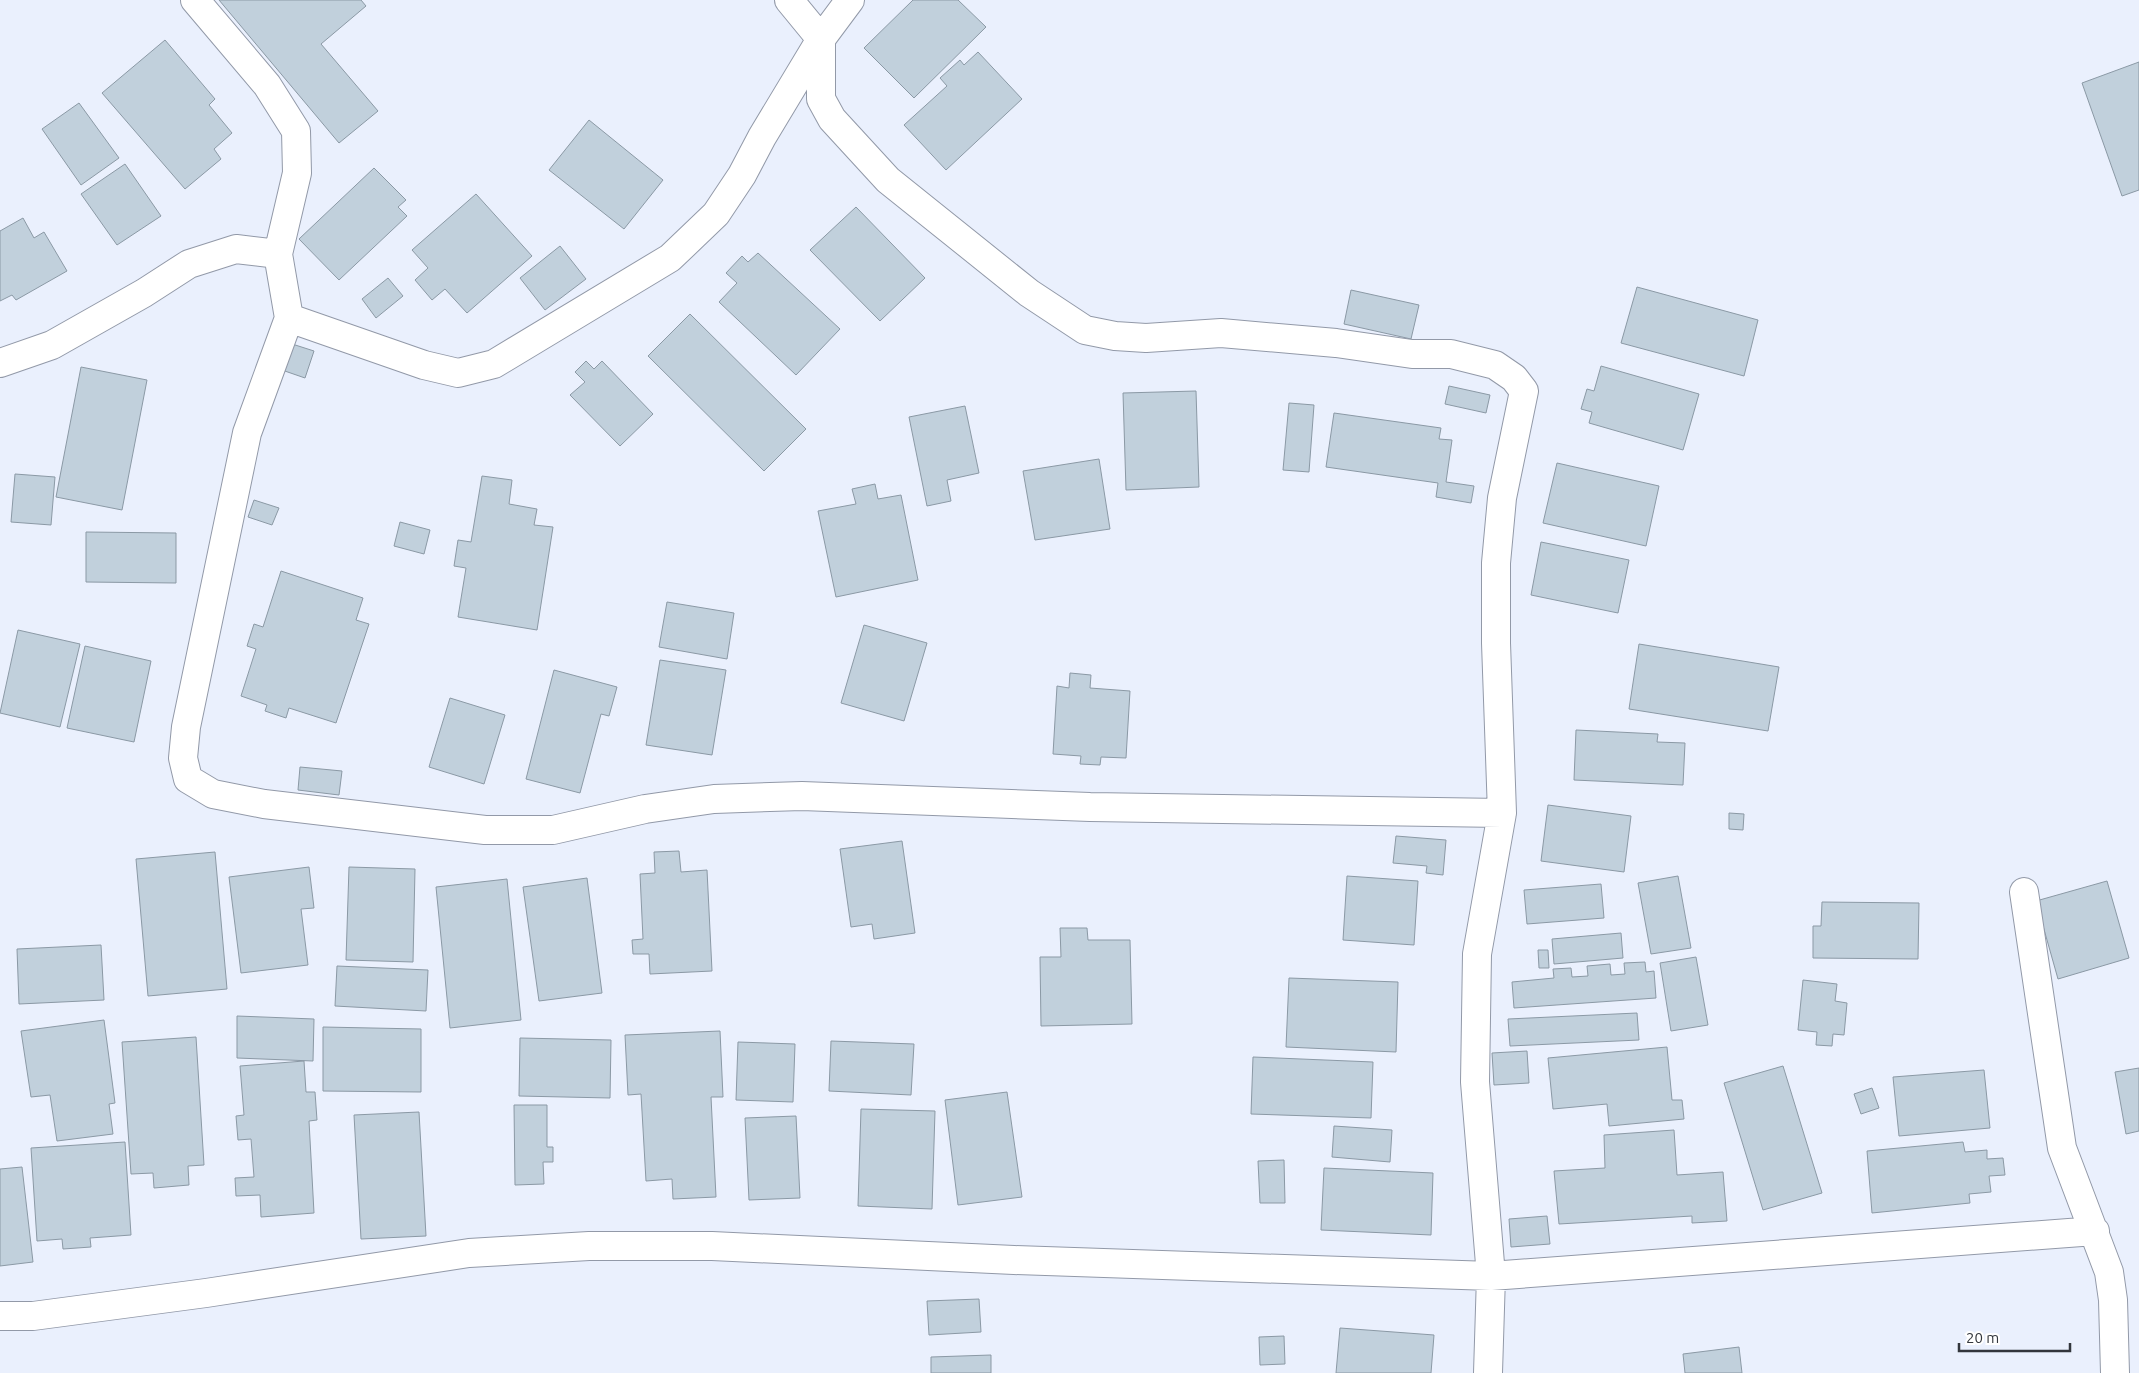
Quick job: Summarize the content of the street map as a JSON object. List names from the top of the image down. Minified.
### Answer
{"scale_bar":"20 m"}
